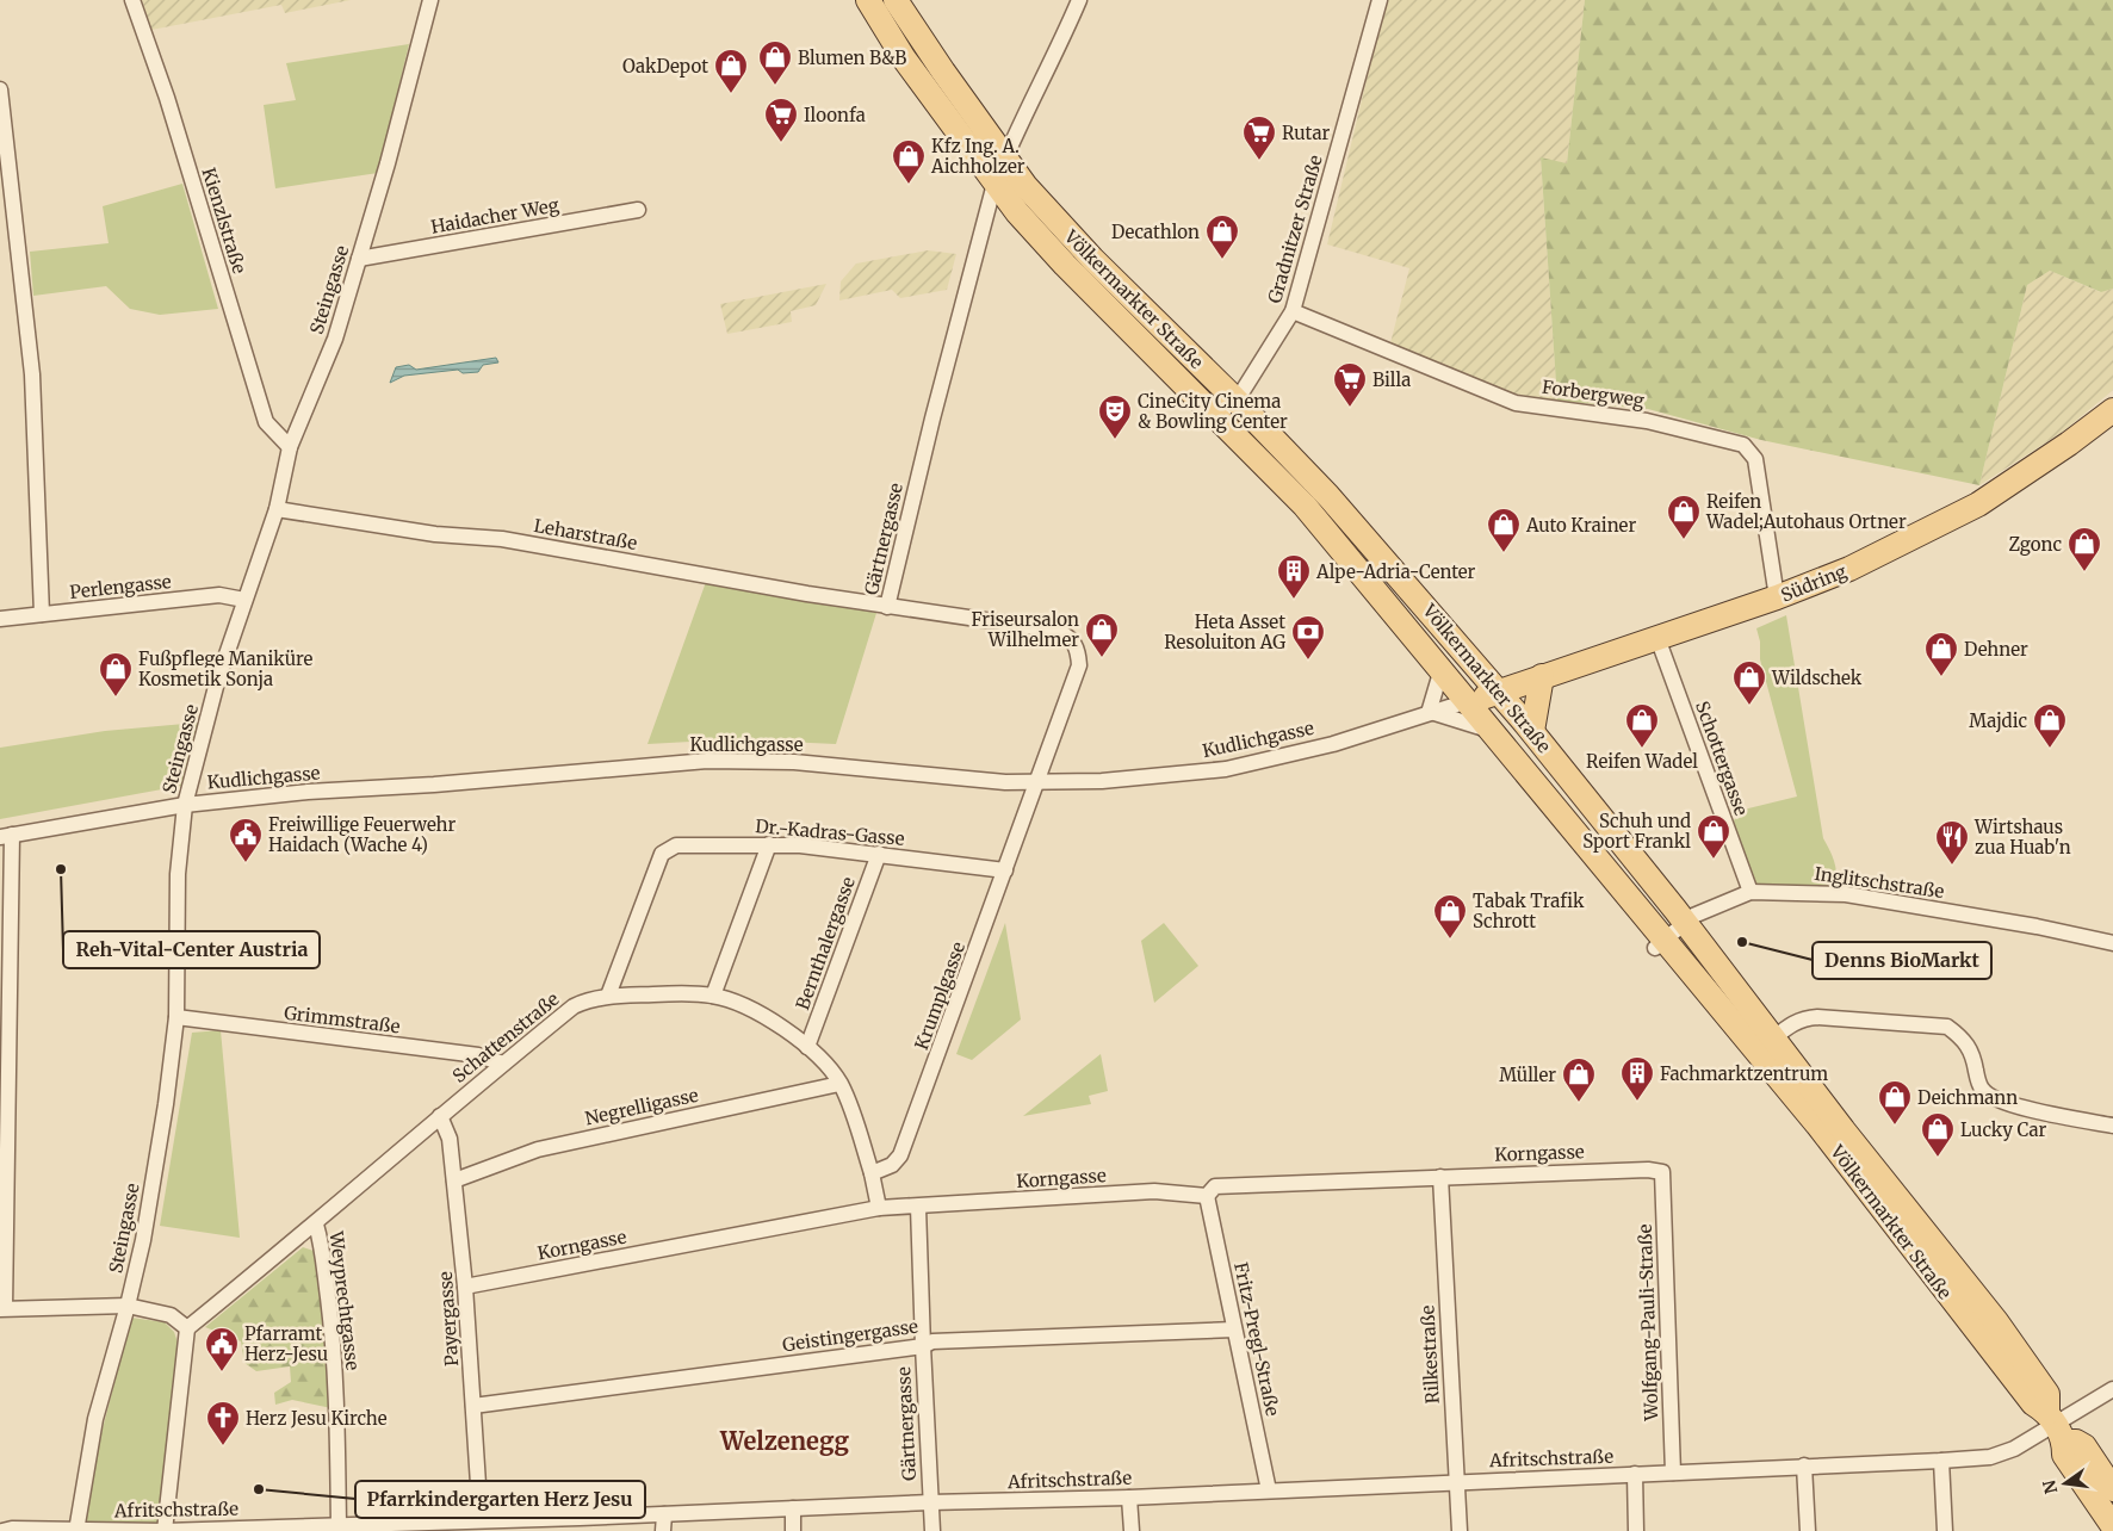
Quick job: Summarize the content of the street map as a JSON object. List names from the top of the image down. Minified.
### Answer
{"streets":{"main road":["Völkermarkter Straße","Südring"],"street":["Haidacher Weg","Kienzlstraße","Gradnitzer Straße","Steingasse","Forbergweg","Leharstraße","Gärtnergasse","Perlengasse","Kudlichgasse","Schottergasse","Dr.-Kadras-Gasse","Inglitschstraße","Bernthalergasse","Krumplgasse","Grimmstraße","Schattenstraße","Negrelligasse","Korngasse","Weyprechtgasse","Payergasse","Wolfgang-Pauli-Straße","Geistingergasse","Fritz-Pregl-Straße","Rilkestraße","Afritschstraße"]},"crossings":[["Haidacher Weg","Steingasse"],["Kienzlstraße","Steingasse"],["Gradnitzer Straße","Völkermarkter Straße"],["Gradnitzer Straße","Forbergweg"],["Steingasse","Leharstraße"],["Steingasse","Perlengasse"],["Steingasse","Kudlichgasse"],["Steingasse","Grimmstraße"],["Steingasse","Afritschstraße"],["Völkermarkter Straße","Gärtnergasse"],["Völkermarkter Straße","Inglitschstraße"],["Völkermarkter Straße","Afritschstraße"],["Forbergweg","Südring"],["Leharstraße","Gärtnergasse"],["Gärtnergasse","Kudlichgasse"],["Gärtnergasse","Krumplgasse"],["Gärtnergasse","Korngasse"],["Gärtnergasse","Geistingergasse"],["Gärtnergasse","Afritschstraße"],["Südring","Kudlichgasse"],["Südring","Schottergasse"],["Kudlichgasse","Krumplgasse"],["Schottergasse","Inglitschstraße"],["Dr.-Kadras-Gasse","Bernthalergasse"],["Dr.-Kadras-Gasse","Krumplgasse"],["Dr.-Kadras-Gasse","Schattenstraße"],["Bernthalergasse","Schattenstraße"],["Krumplgasse","Schattenstraße"],["Grimmstraße","Schattenstraße"],["Schattenstraße","Negrelligasse"],["Schattenstraße","Weyprechtgasse"],["Schattenstraße","Payergasse"],["Negrelligasse","Payergasse"],["Korngasse","Payergasse"],["Korngasse","Wolfgang-Pauli-Straße"],["Korngasse","Fritz-Pregl-Straße"],["Korngasse","Rilkestraße"],["Weyprechtgasse","Afritschstraße"],["Payergasse","Geistingergasse"],["Payergasse","Afritschstraße"],["Wolfgang-Pauli-Straße","Afritschstraße"],["Geistingergasse","Fritz-Pregl-Straße"],["Fritz-Pregl-Straße","Afritschstraße"],["Rilkestraße","Afritschstraße"]],"districts":["Welzenegg"],"places":{"shop":["Blumen B&B","OakDepot","Kfz Ing. A. Aichholzer","Decathlon","Reifen Wadel;Autohaus Ortner","Auto Krainer","Zgonc","Friseursalon Wilhelmer","Dehner","Fußpflege Maniküre Kosmetik Sonja","Wildschek","Reifen Wadel","Majdic","Schuh und Sport Frankl","Tabak Trafik Schrott","Müller","Deichmann","Lucky Car"],"supermarket":["Iloonfa","Rutar","Billa"],"theatre":["CineCity Cinema & Bowling Center"],"building":["Alpe-Adria-Center","Fachmarktzentrum"],"bank":["Heta Asset Resoluiton AG"],"public building":["Freiwillige Feuerwehr Haidach (Wache 4)","Pfarramt Herz-Jesu"],"restaurant":["Wirtshaus zua Huab'n"],"other":["Reh-Vital-Center Austria","Denns BioMarkt","Pfarrkindergarten Herz Jesu"],"church":["Herz Jesu Kirche"]},"north":"left"}
